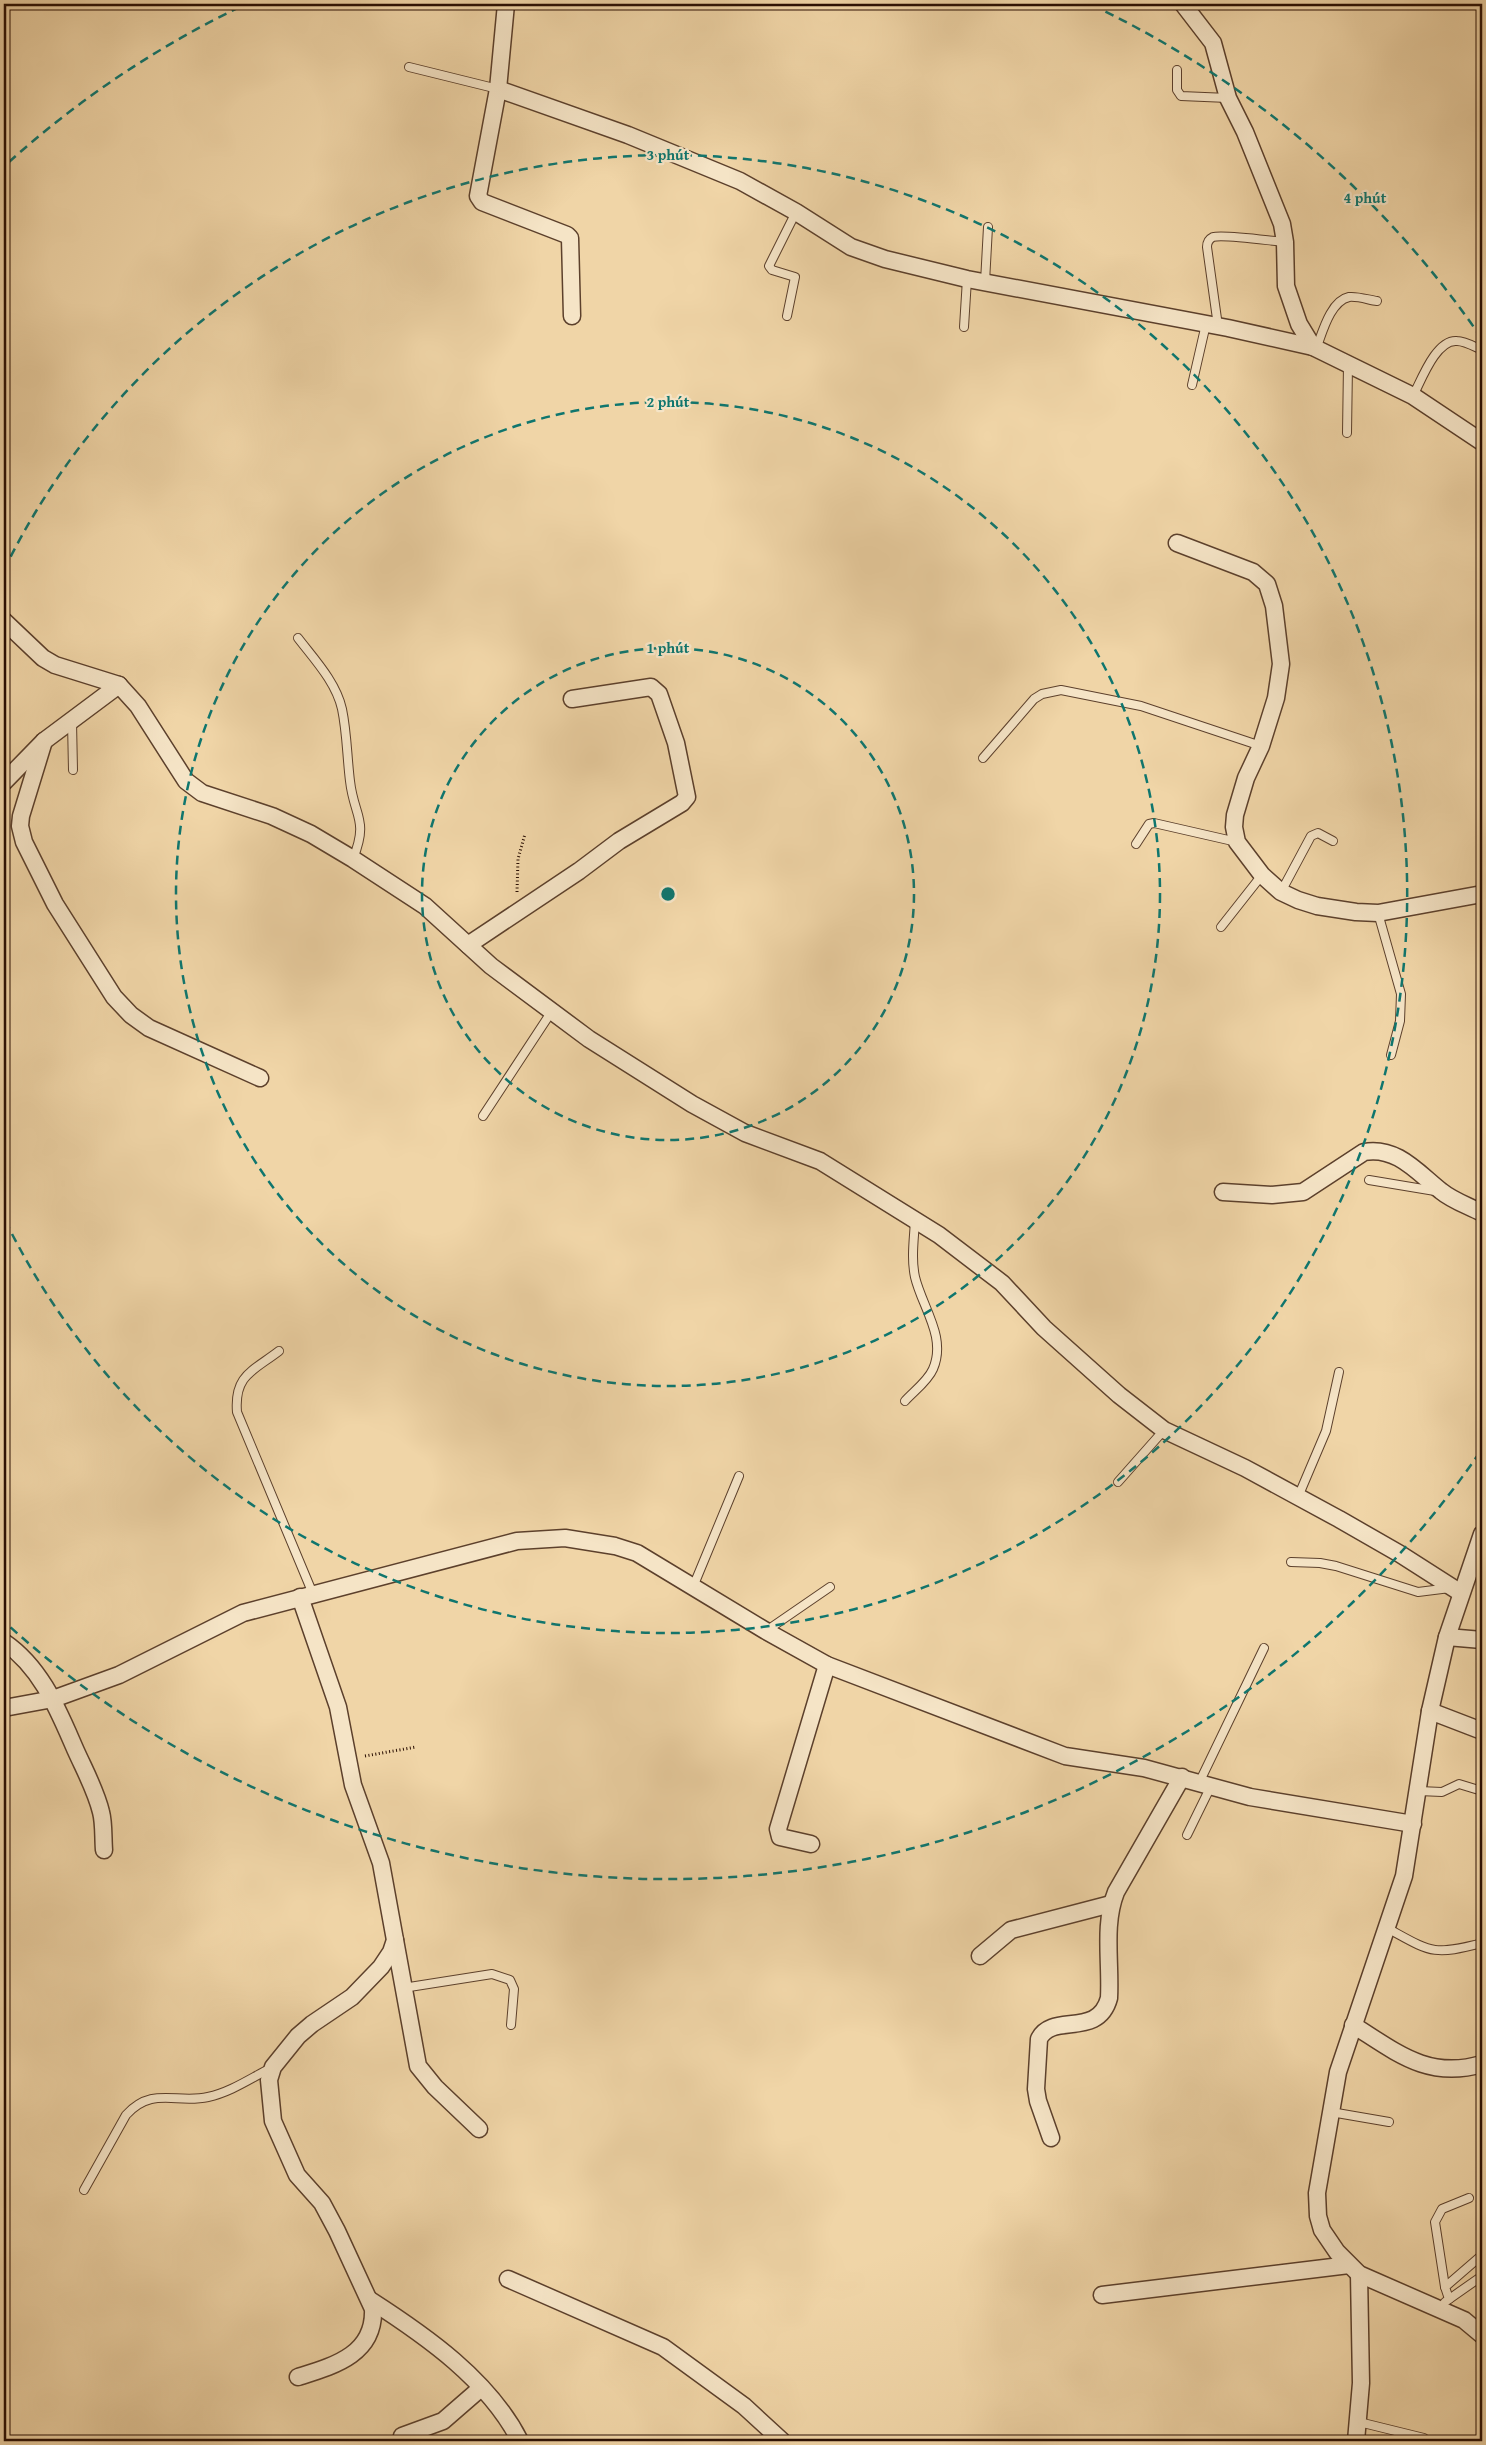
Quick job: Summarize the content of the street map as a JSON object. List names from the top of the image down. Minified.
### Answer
{"rings":["3 phút","4 phút","2 phút","1 phút"]}
